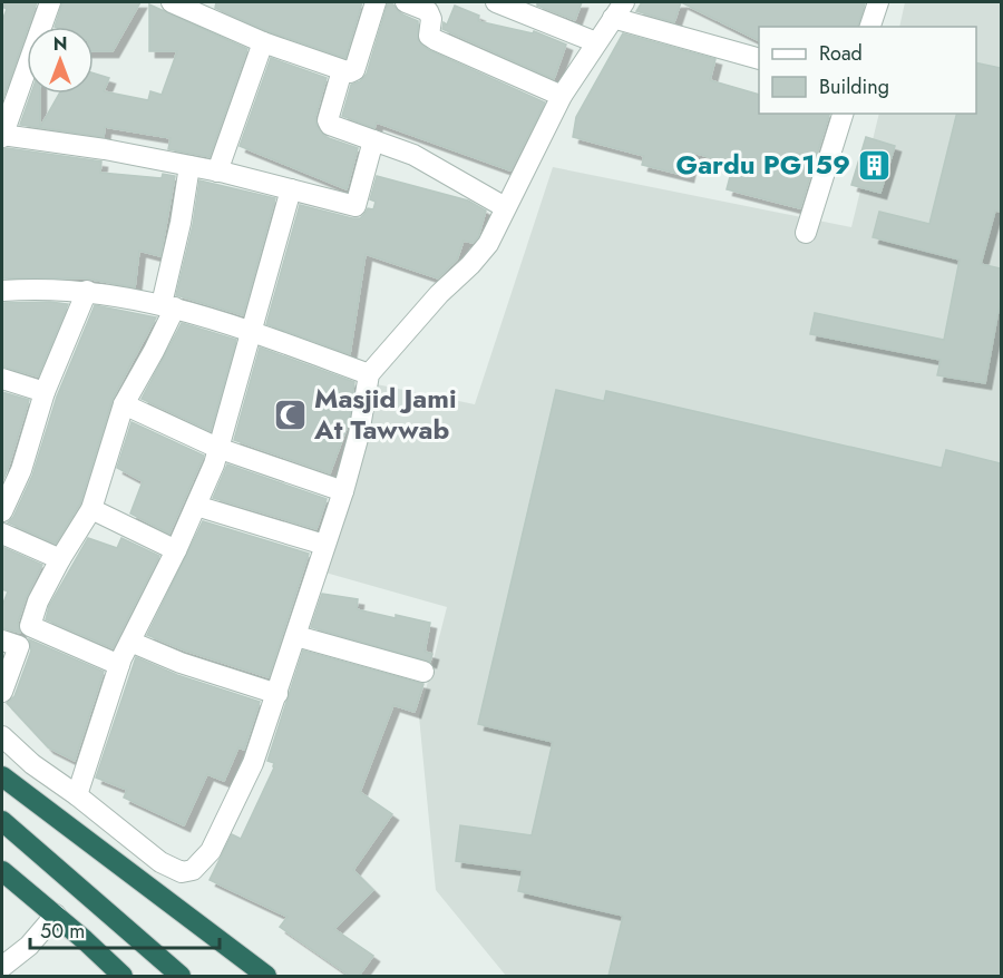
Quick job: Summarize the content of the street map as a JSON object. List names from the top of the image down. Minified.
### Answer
{"places":{"building":["Gardu PG159"],"mosque":["Masjid Jami At Tawwab"]},"legend":["Road","Building"],"scale_bar":"50 m","north":"top"}
